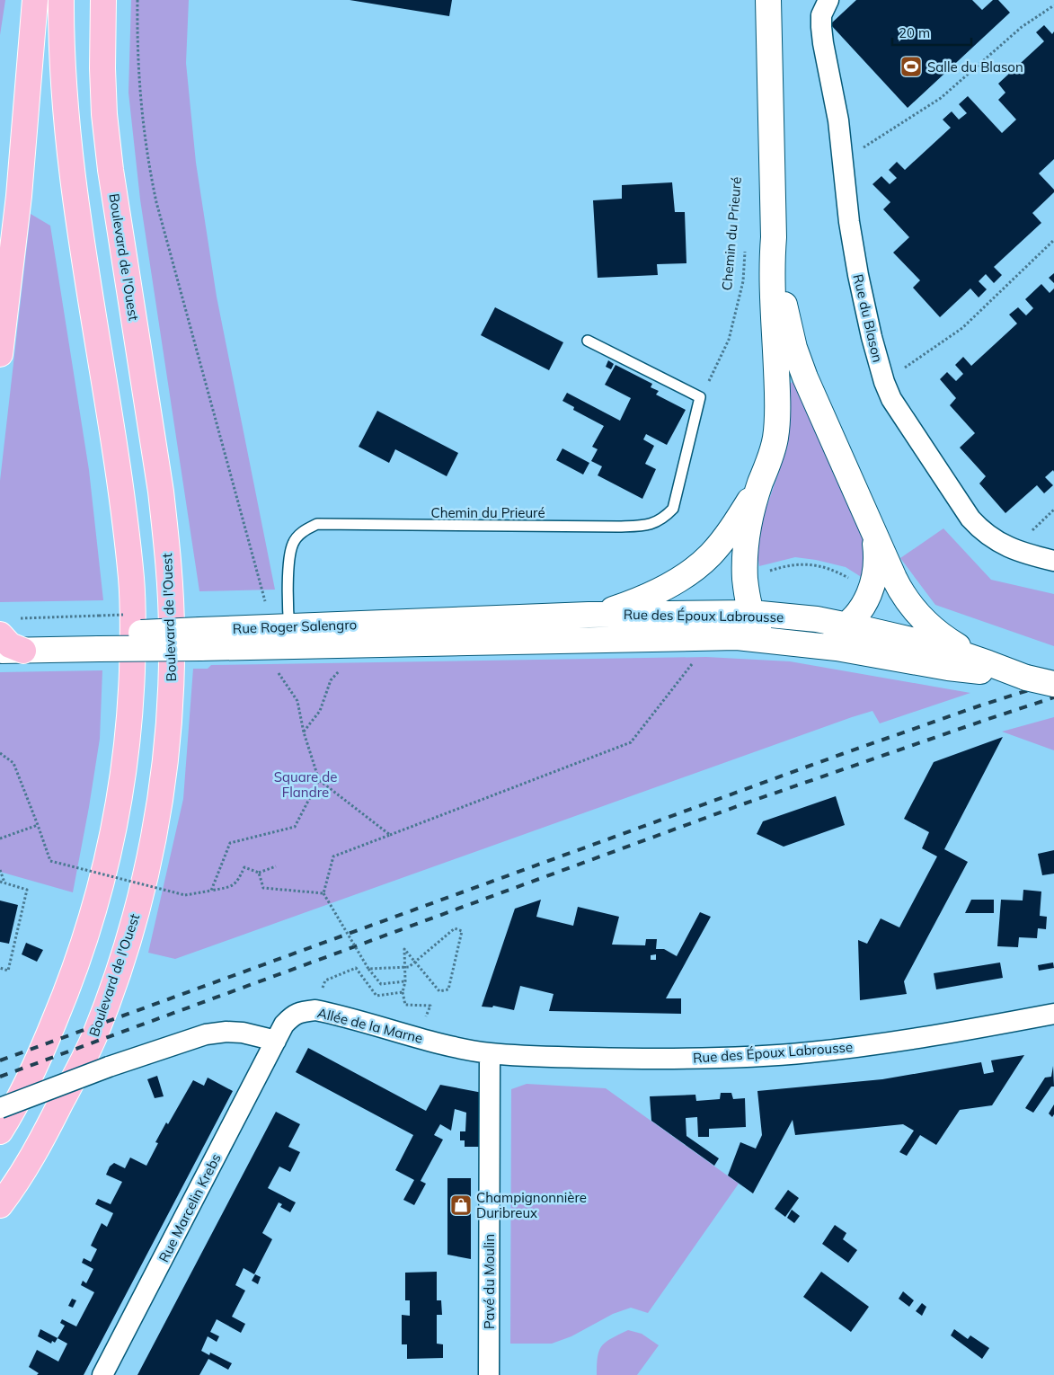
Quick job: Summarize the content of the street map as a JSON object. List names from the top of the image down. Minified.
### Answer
{"streets":{"main road":["Boulevard de l'Ouest","Rue des Époux Labrousse","Rue Roger Salengro"],"street":["Rue du Blason","Allée de la Marne","Rue Marcelin Krebs","Pavé du Moulin"],"lane":["Chemin du Prieuré"]},"crossings":[["Chemin du Prieuré","Rue Roger Salengro"],["Rue des Époux Labrousse","Rue Roger Salengro"],["Rue des Époux Labrousse","Allée de la Marne"],["Rue des Époux Labrousse","Pavé du Moulin"],["Allée de la Marne","Rue Marcelin Krebs"],["Allée de la Marne","Pavé du Moulin"]],"parks":["Square de Flandre"],"places":{"sports":["Salle du Blason"],"shop":["Champignonnière Duribreux"]},"scale_bar":"20 m"}
